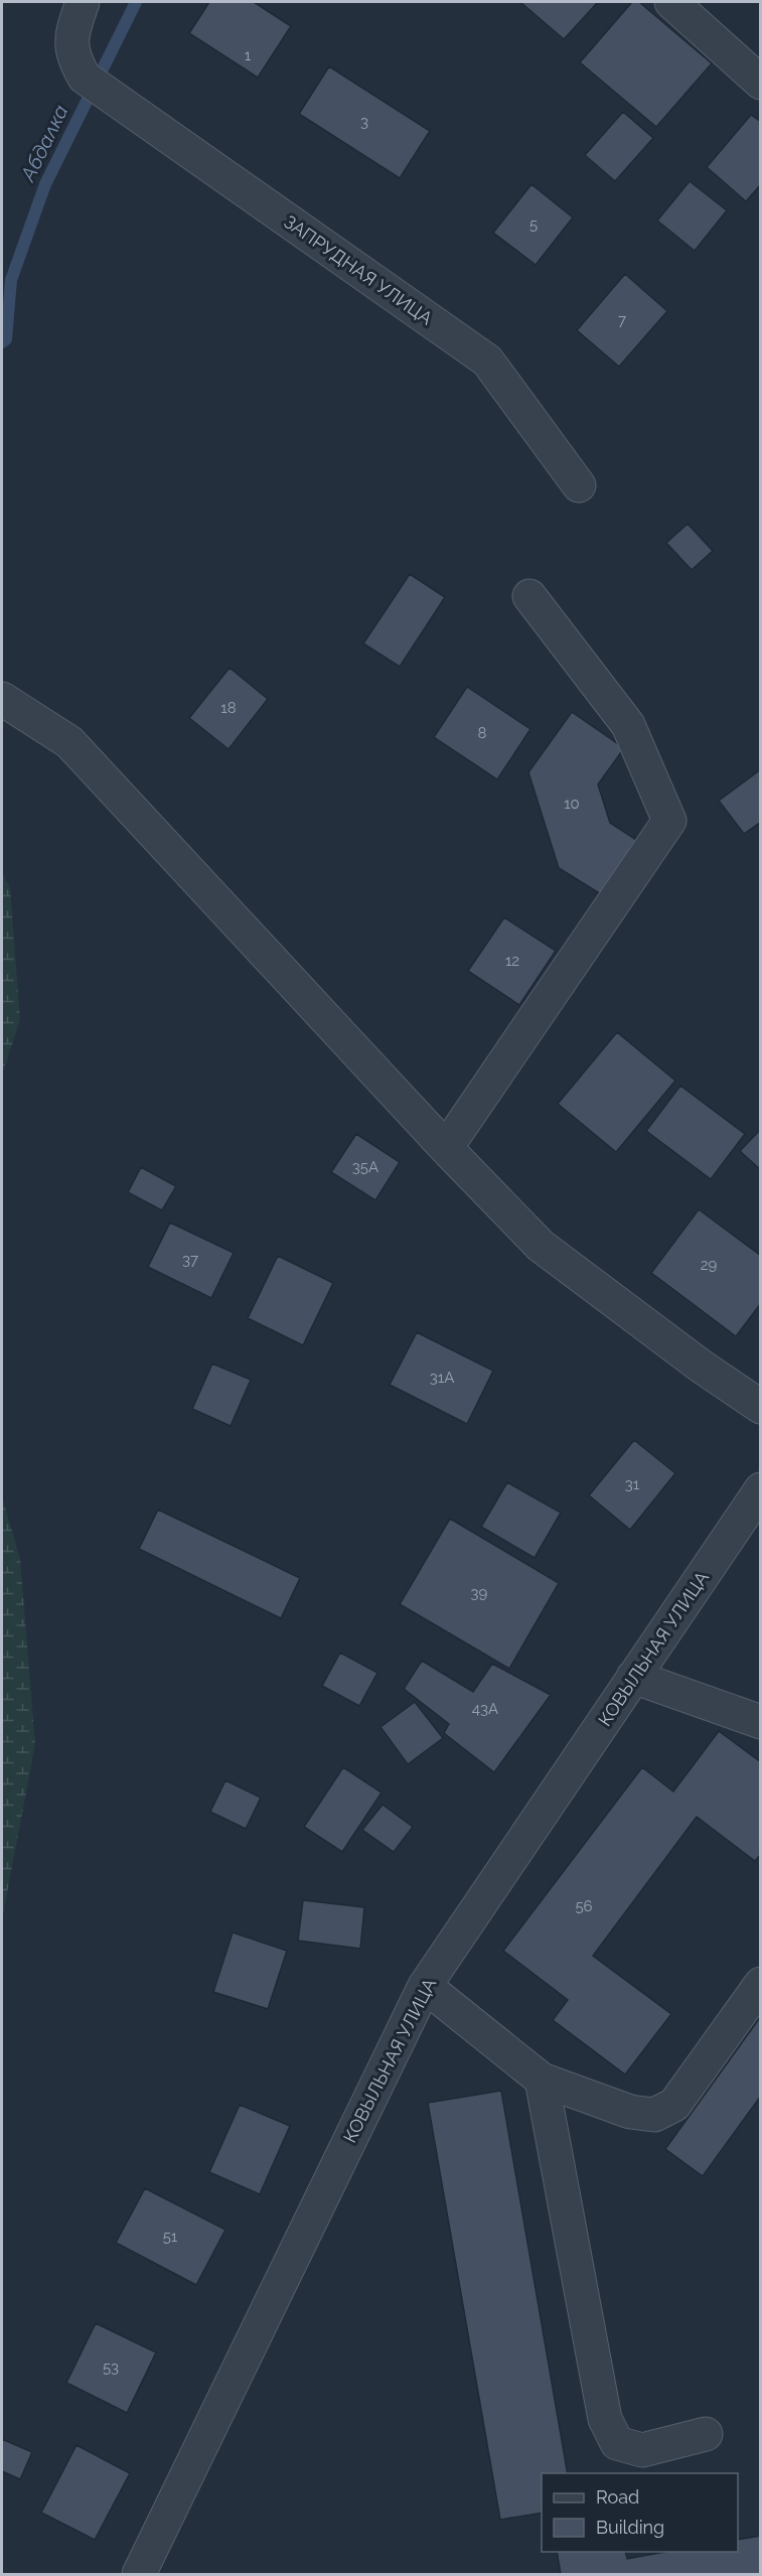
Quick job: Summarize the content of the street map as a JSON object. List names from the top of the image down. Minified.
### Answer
{"streets":{"street":["ЗАПРУДНАЯ УЛИЦА","КОВЫЛЬНАЯ УЛИЦА"]},"water":["Абдалка"],"house_numbers":["1","3","5","7","18","8","10","12","35А","37","29","31А","31","39","43А","56","51","53"],"legend":["Road","Building"]}
